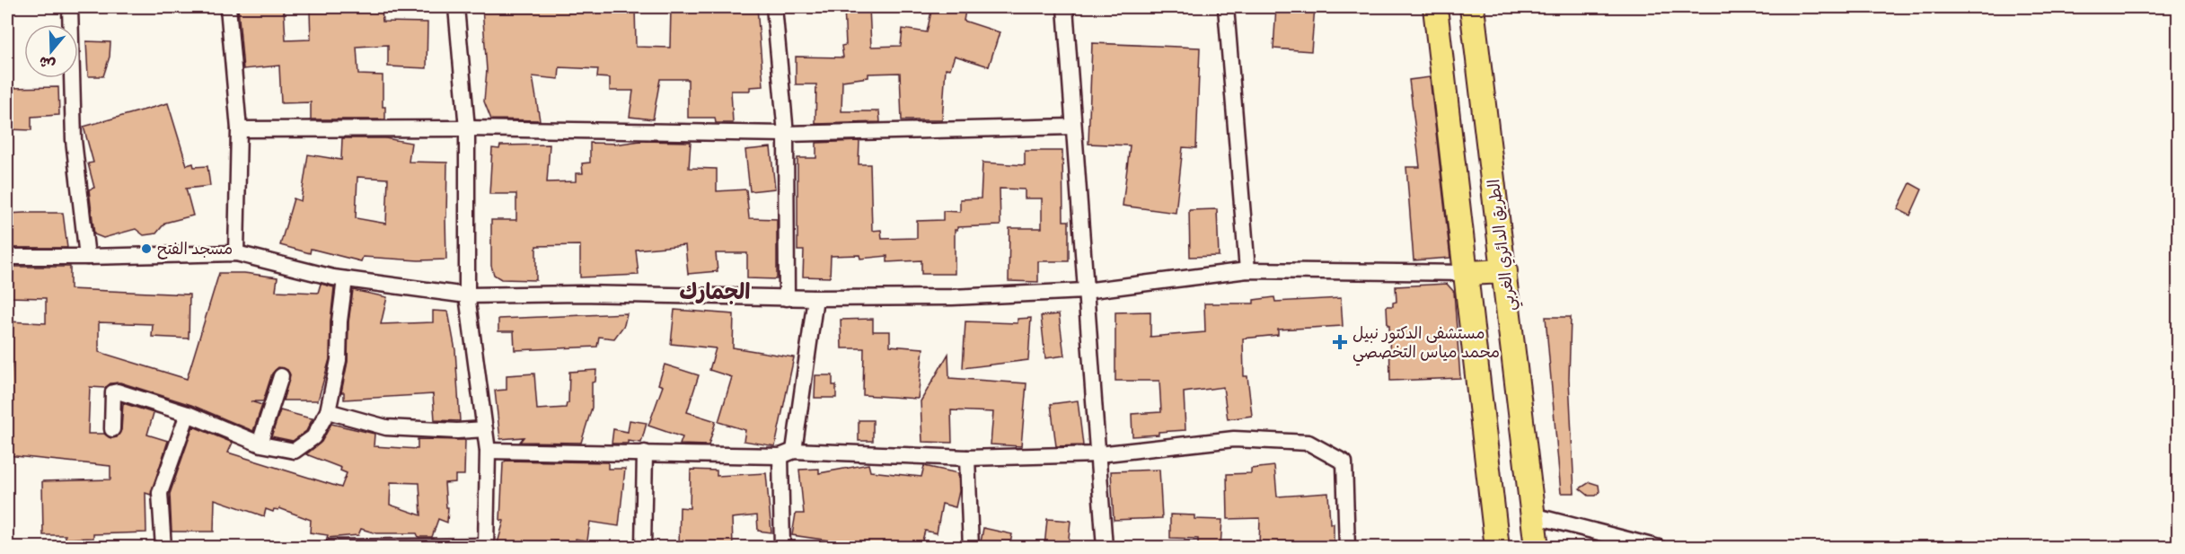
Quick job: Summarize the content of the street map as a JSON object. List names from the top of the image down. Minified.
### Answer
{"streets":{"main road":["الطريق الدائري الغربي"]},"districts":["الجمارك"],"places":{"other":["مسجد الفتح"],"health":["مستشفى الدكتور نبيل محمد مياس التخصصي"]},"north":"bottom"}
